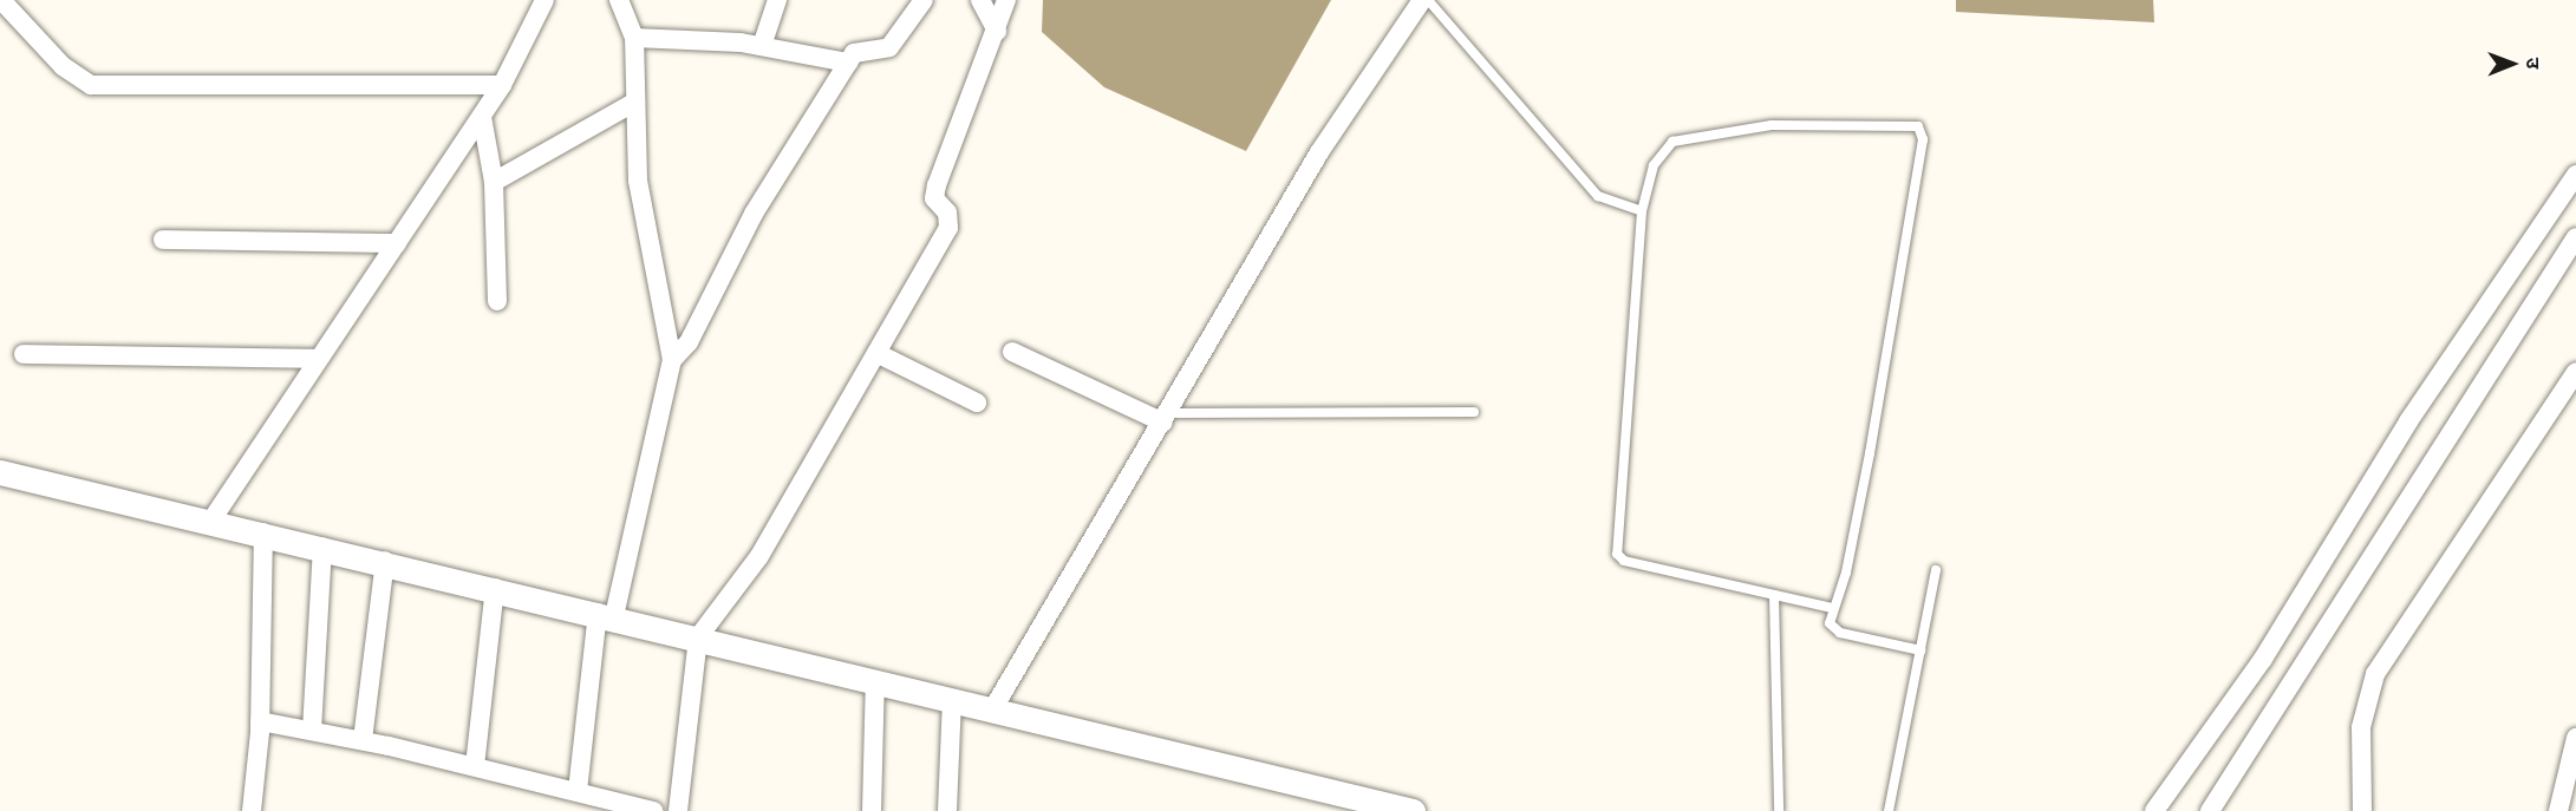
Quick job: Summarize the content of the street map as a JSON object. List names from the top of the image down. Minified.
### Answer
{"north":"right"}
